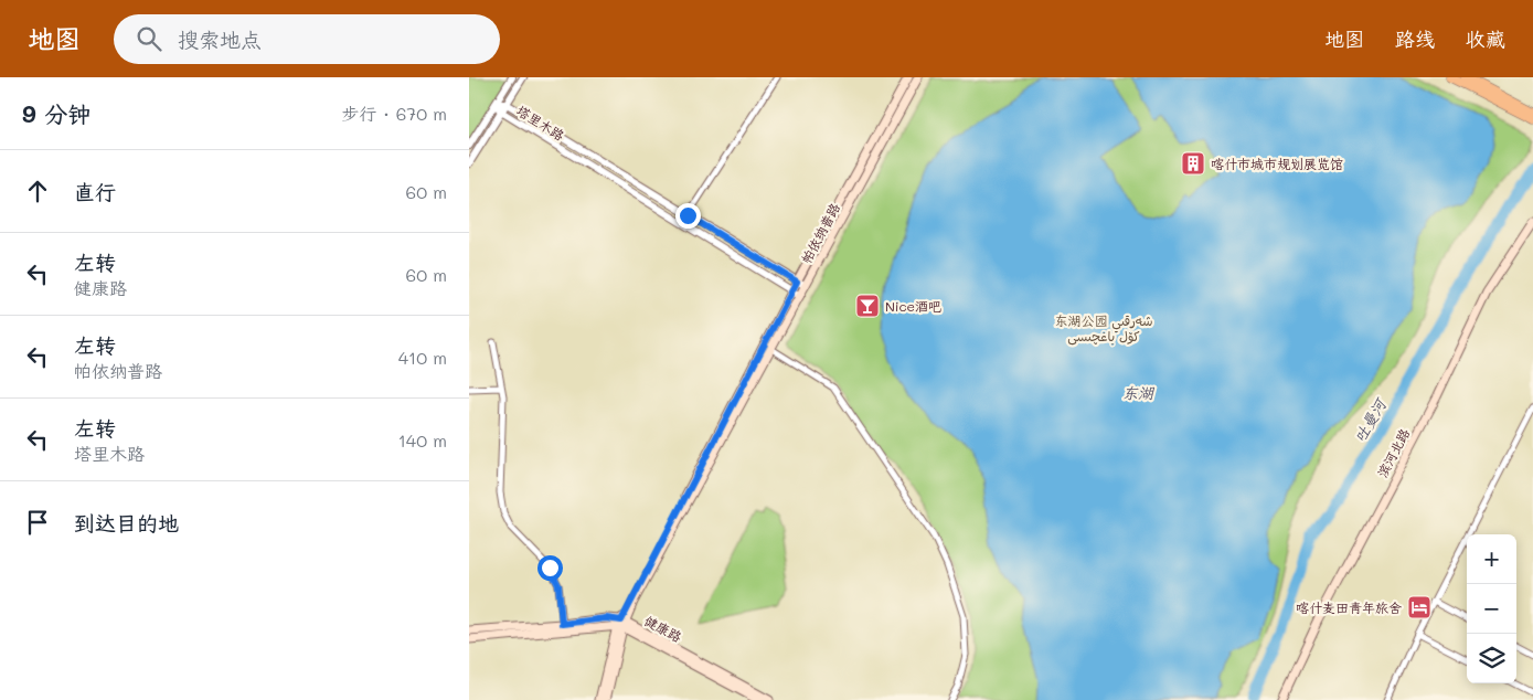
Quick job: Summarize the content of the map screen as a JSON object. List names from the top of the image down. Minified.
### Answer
{"streets":{"main road":["帕依纳普路","滨河北路","健康路"],"street":["塔里木路"]},"crossings":[["塔里木路","帕依纳普路"],["帕依纳普路","健康路"]],"water":["东湖","吐曼河"],"parks":["东湖公园 شەرقىي كۆل باغچىسى"],"places":{"building":["喀什市城市规划展览馆"],"bar":["Nice酒吧"],"hotel":["喀什麦田青年旅舍"]},"page":{"header":"地图","search":"搜索地点","nav":["地图","路线","收藏"],"heading":["9 分钟","步行 · 670 m"],"list":[["直行","60 m"],["左转","健康路","60 m"],["左转","帕依纳普路","410 m"],["左转","塔里木路","140 m"],"到达目的地"],"map_buttons":["+","−"]}}
